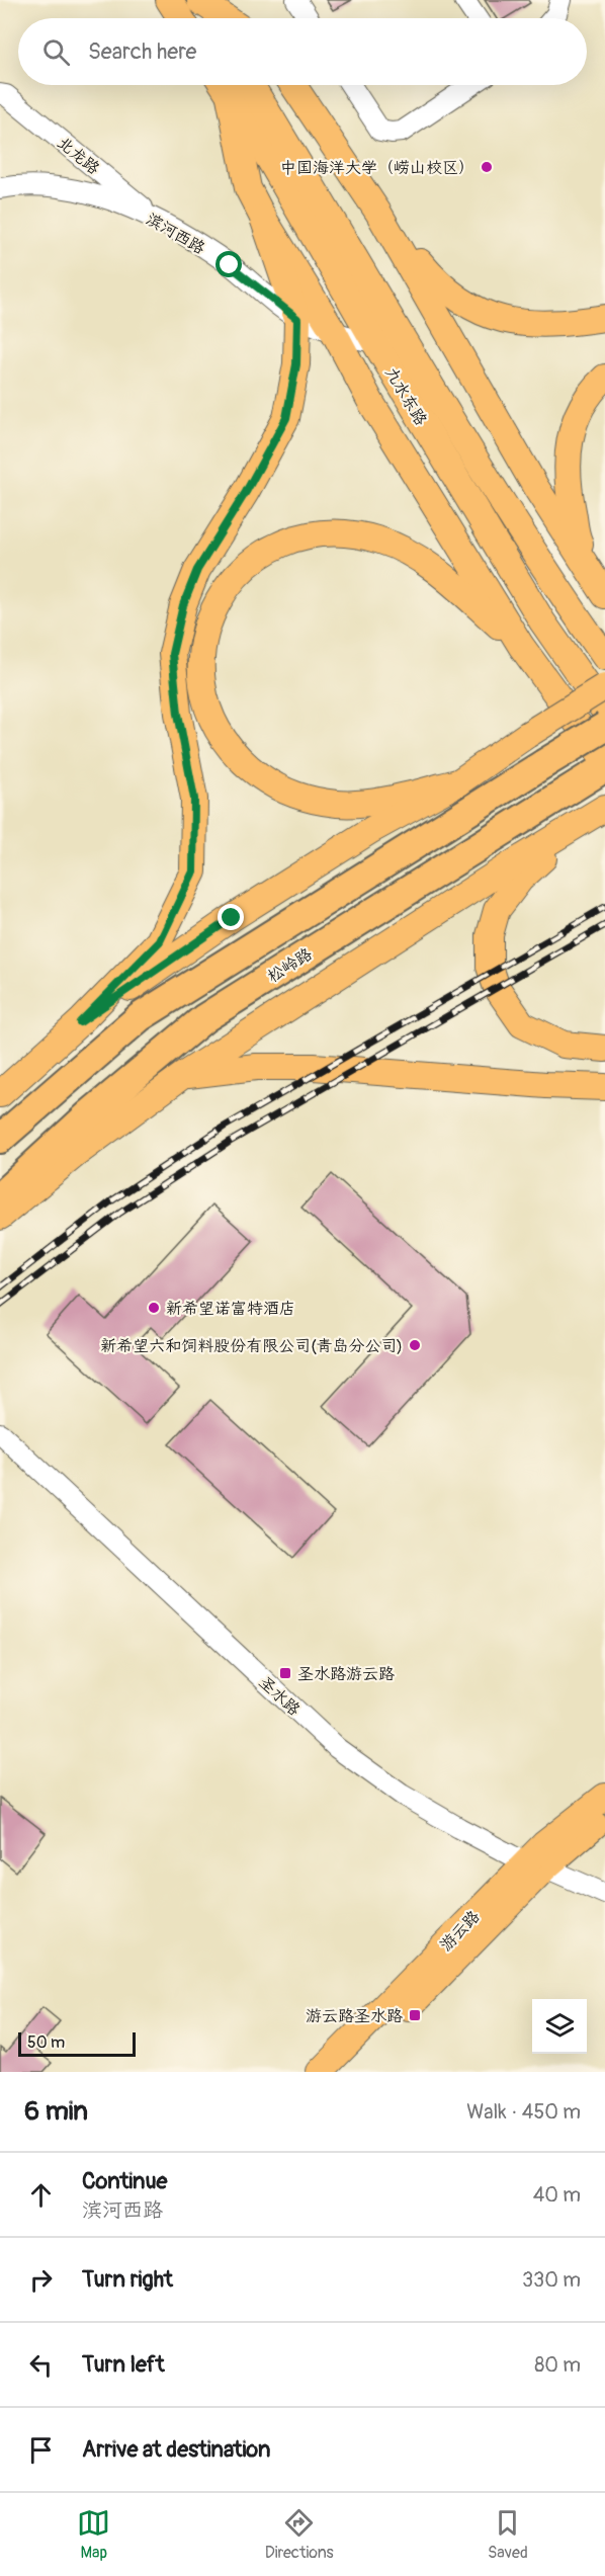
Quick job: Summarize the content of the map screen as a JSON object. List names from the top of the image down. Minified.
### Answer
{"streets":{"highway":["松岭路"],"main road":["九水东路","游云路"],"street":["北龙路","滨河西路","圣水路"]},"crossings":[["北龙路","滨河西路"],["滨河西路","九水东路"],["圣水路","游云路"]],"places":{"other":["中国海洋大学（崂山校区）","新希望诺富特酒店","新希望六和饲料股份有限公司(青岛分公司)"],"transit":["圣水路游云路","游云路圣水路"]},"scale_bar":"50 m","page":{"search":"Search here","scale":"50 m","heading":["6 min","Walk · 450 m"],"list":[["Continue","滨河西路","40 m"],["Turn right","330 m"],["Turn left","80 m"],"Arrive at destination"],"nav":["Map","Directions","Saved"]}}
